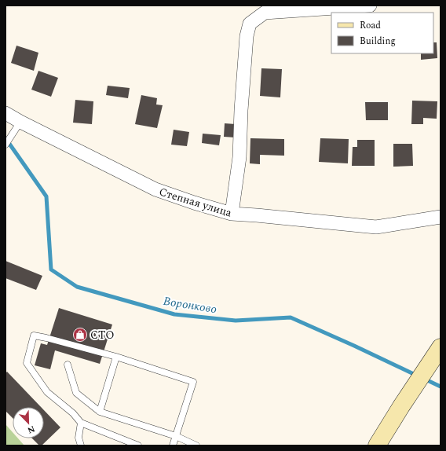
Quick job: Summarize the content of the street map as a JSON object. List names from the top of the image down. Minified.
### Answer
{"streets":{"street":["Степная улица"]},"water":["Воронково"],"places":{"shop":["СТО"]},"legend":["Road","Building"],"north":"bottom right"}
